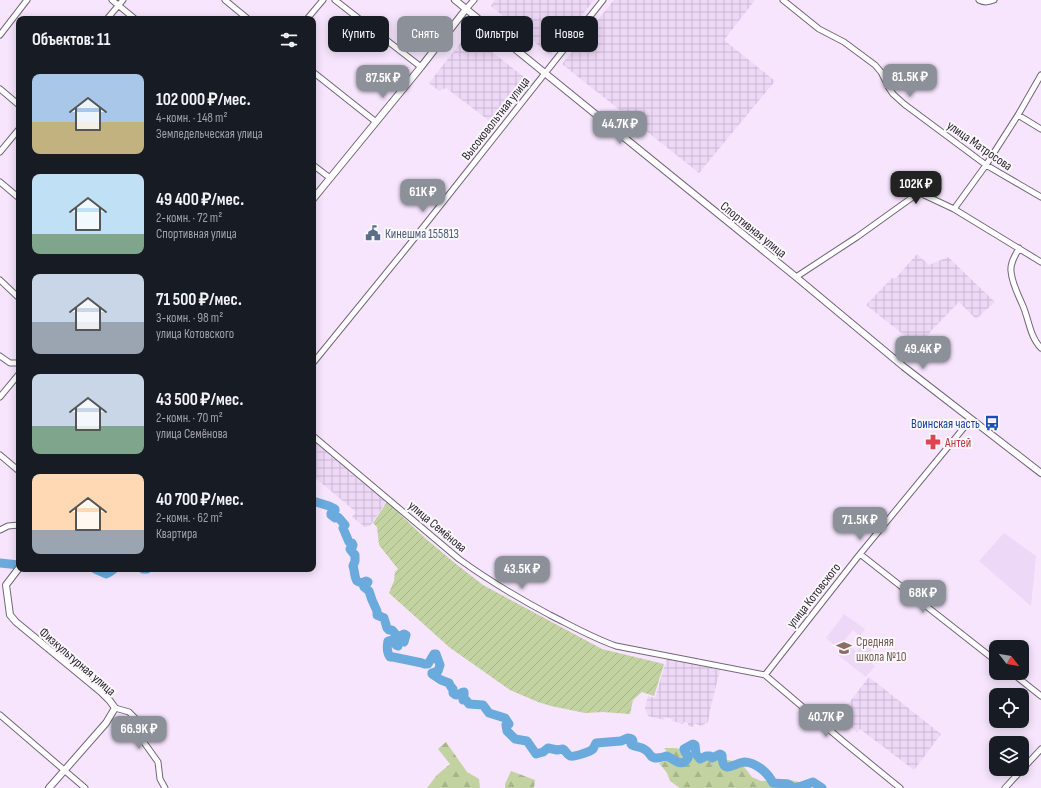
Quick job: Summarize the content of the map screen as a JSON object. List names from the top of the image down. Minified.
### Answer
{"streets":{"street":["Высоковольтная улица","улица Матросова","Спортивная улица","улица Семёнова","улица Котовского","Физкультурная улица"]},"crossings":[["Высоковольтная улица","Спортивная улица"],["Спортивная улица","улица Котовского"],["улица Семёнова","улица Котовского"]],"places":{"public building":["Кинешма 155813"],"bus stop":["Воинская часть"],"pharmacy":["Антей"],"school or university":["Средняя школа №10"]},"north":"bottom right","page":{"chip":["Купить","Снять","Фильтры","Новое"],"heading":"Объектов: 11","price":["81.5K ₽","87.5K ₽","44.7K ₽","102K ₽","61K ₽","49.4K ₽","71.5K ₽","43.5K ₽","68K ₽","40.7K ₽","66.9K ₽"],"list":[{"name":"102 000 ₽/мес.","note":"4-комн. · 148 m² · Земледельческая улица"},{"name":"49 400 ₽/мес.","note":"2-комн. · 72 m² · Спортивная улица"},{"name":"71 500 ₽/мес.","note":"3-комн. · 98 m² · улица Котовского"},{"name":"43 500 ₽/мес.","note":"2-комн. · 70 m² · улица Семёнова"},{"name":"40 700 ₽/мес.","note":"2-комн. · 62 m² · Квартира"}]}}
